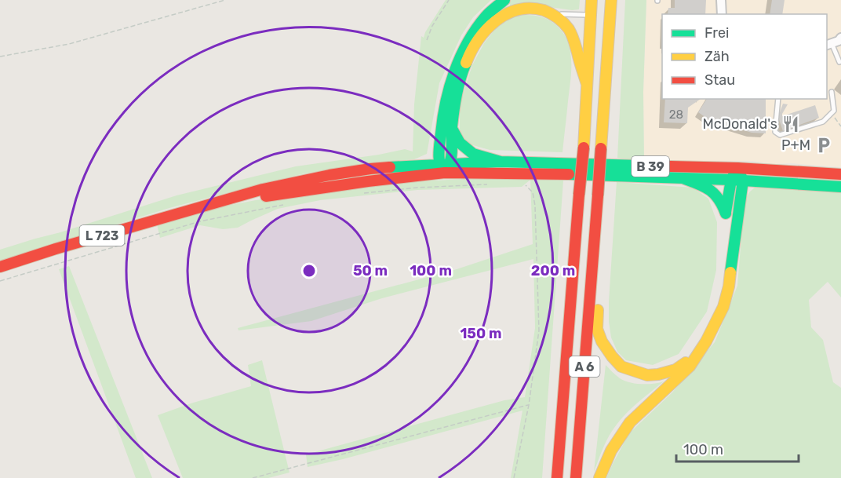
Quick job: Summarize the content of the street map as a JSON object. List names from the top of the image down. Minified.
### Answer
{"streets":{"main road":["B 39","L 723","A 6"]},"crossings":[["B 39","L 723"]],"places":{"restaurant":["McDonald's"],"parking":["P+M"]},"house_numbers":["28"],"legend":["Frei","Zäh","Stau"],"scale_bar":"100 m","rings":["50 m","100 m","200 m","150 m"]}
